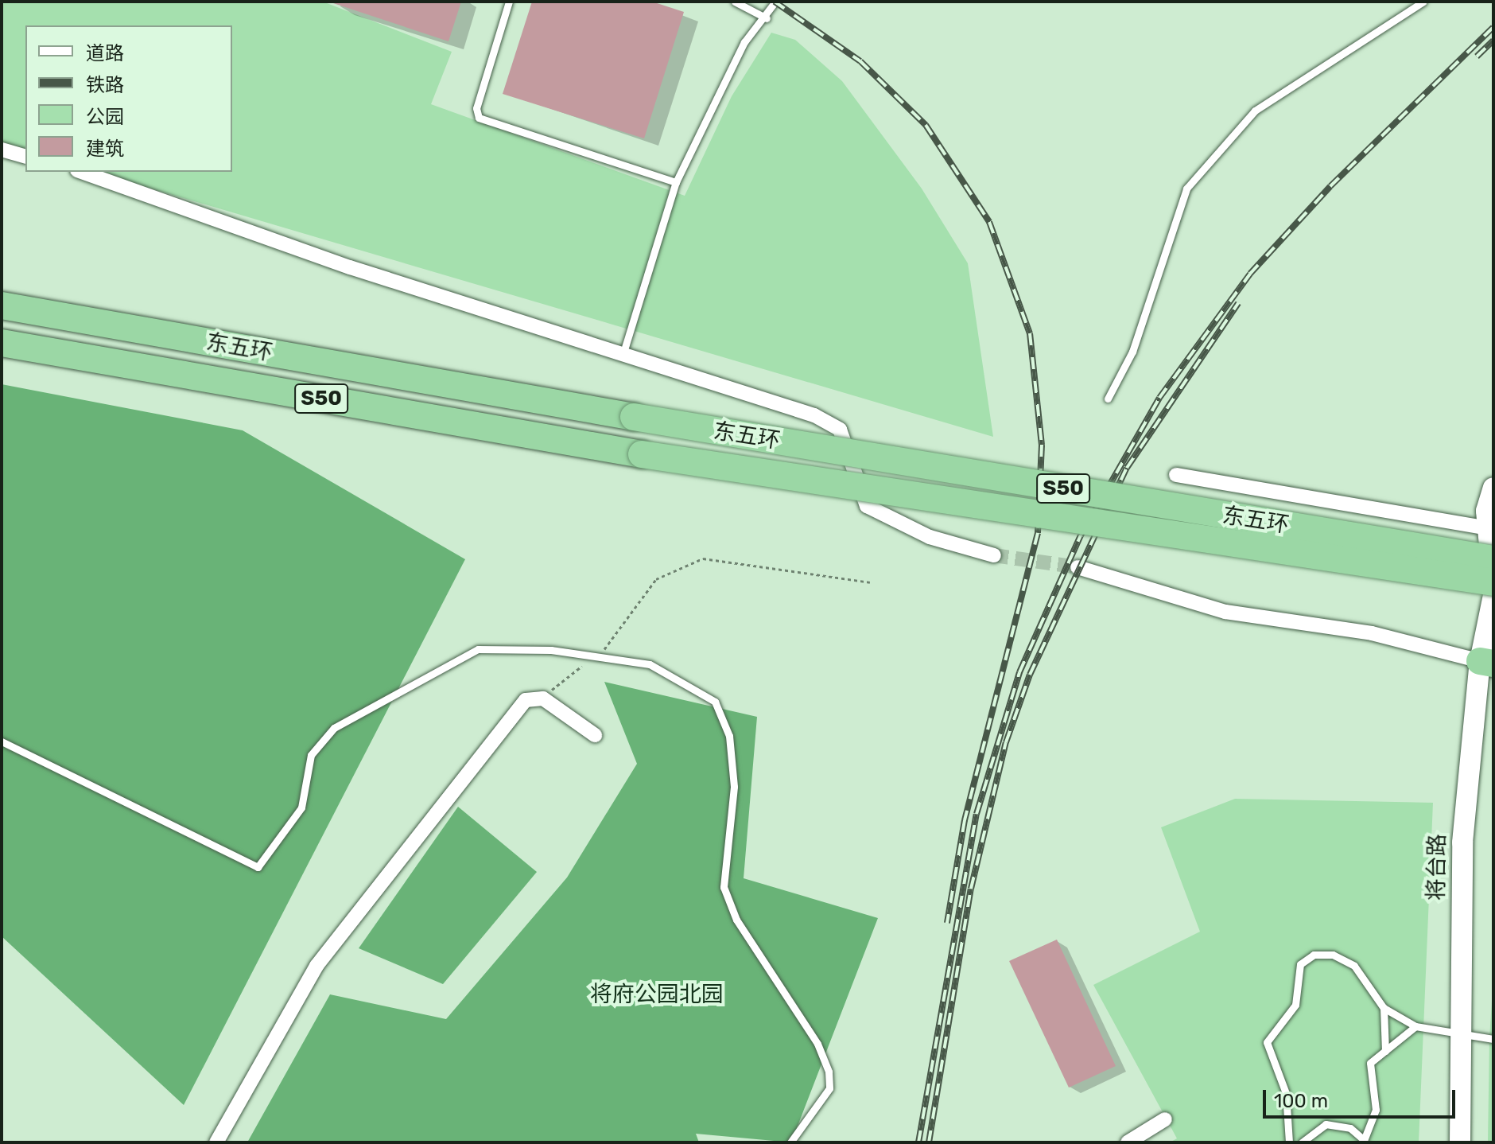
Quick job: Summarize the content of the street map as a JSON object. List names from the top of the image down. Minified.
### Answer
{"streets":{"highway":["东五环","S50"],"main road":["将台路"]},"parks":["将府公园北园"],"legend":["道路","铁路","公园","建筑"],"scale_bar":"100 m"}
